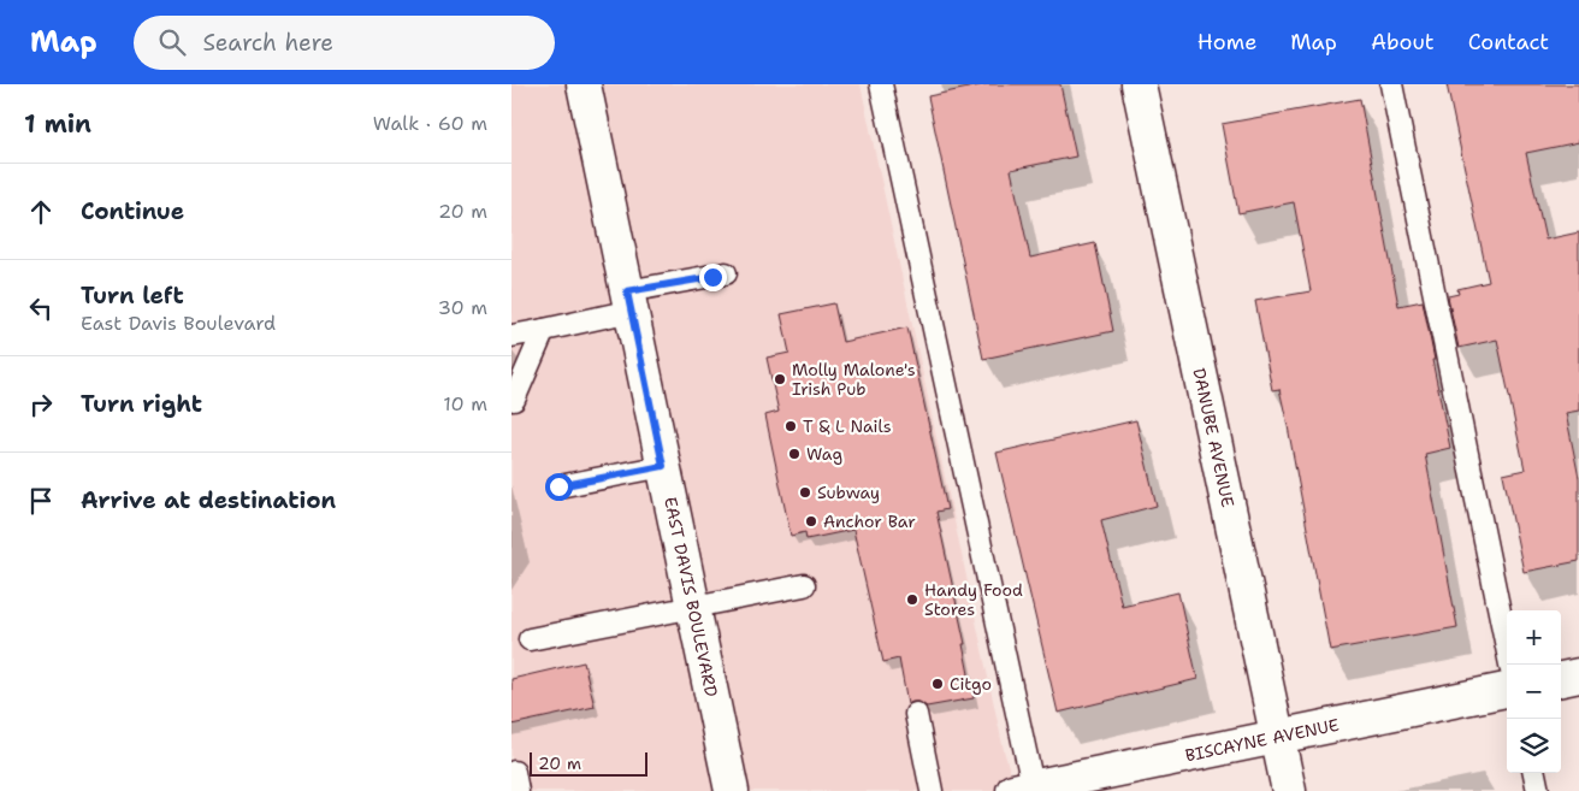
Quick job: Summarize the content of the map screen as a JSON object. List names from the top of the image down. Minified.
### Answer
{"streets":{"street":["DANUBE AVENUE","EAST DAVIS BOULEVARD","BISCAYNE AVENUE"]},"crossings":[["DANUBE AVENUE","BISCAYNE AVENUE"]],"places":["Molly Malone's Irish Pub","T & L Nails","Wag","Subway","Anchor Bar","Handy Food Stores","Citgo"],"scale_bar":"20 m","page":{"header":"Map","search":"Search here","nav":["Home","Map","About","Contact"],"heading":["1 min","Walk · 60 m"],"list":[["Continue","20 m"],["Turn left","East Davis Boulevard","30 m"],["Turn right","10 m"],"Arrive at destination"],"map_buttons":["+","−"],"scale":"20 m"}}
